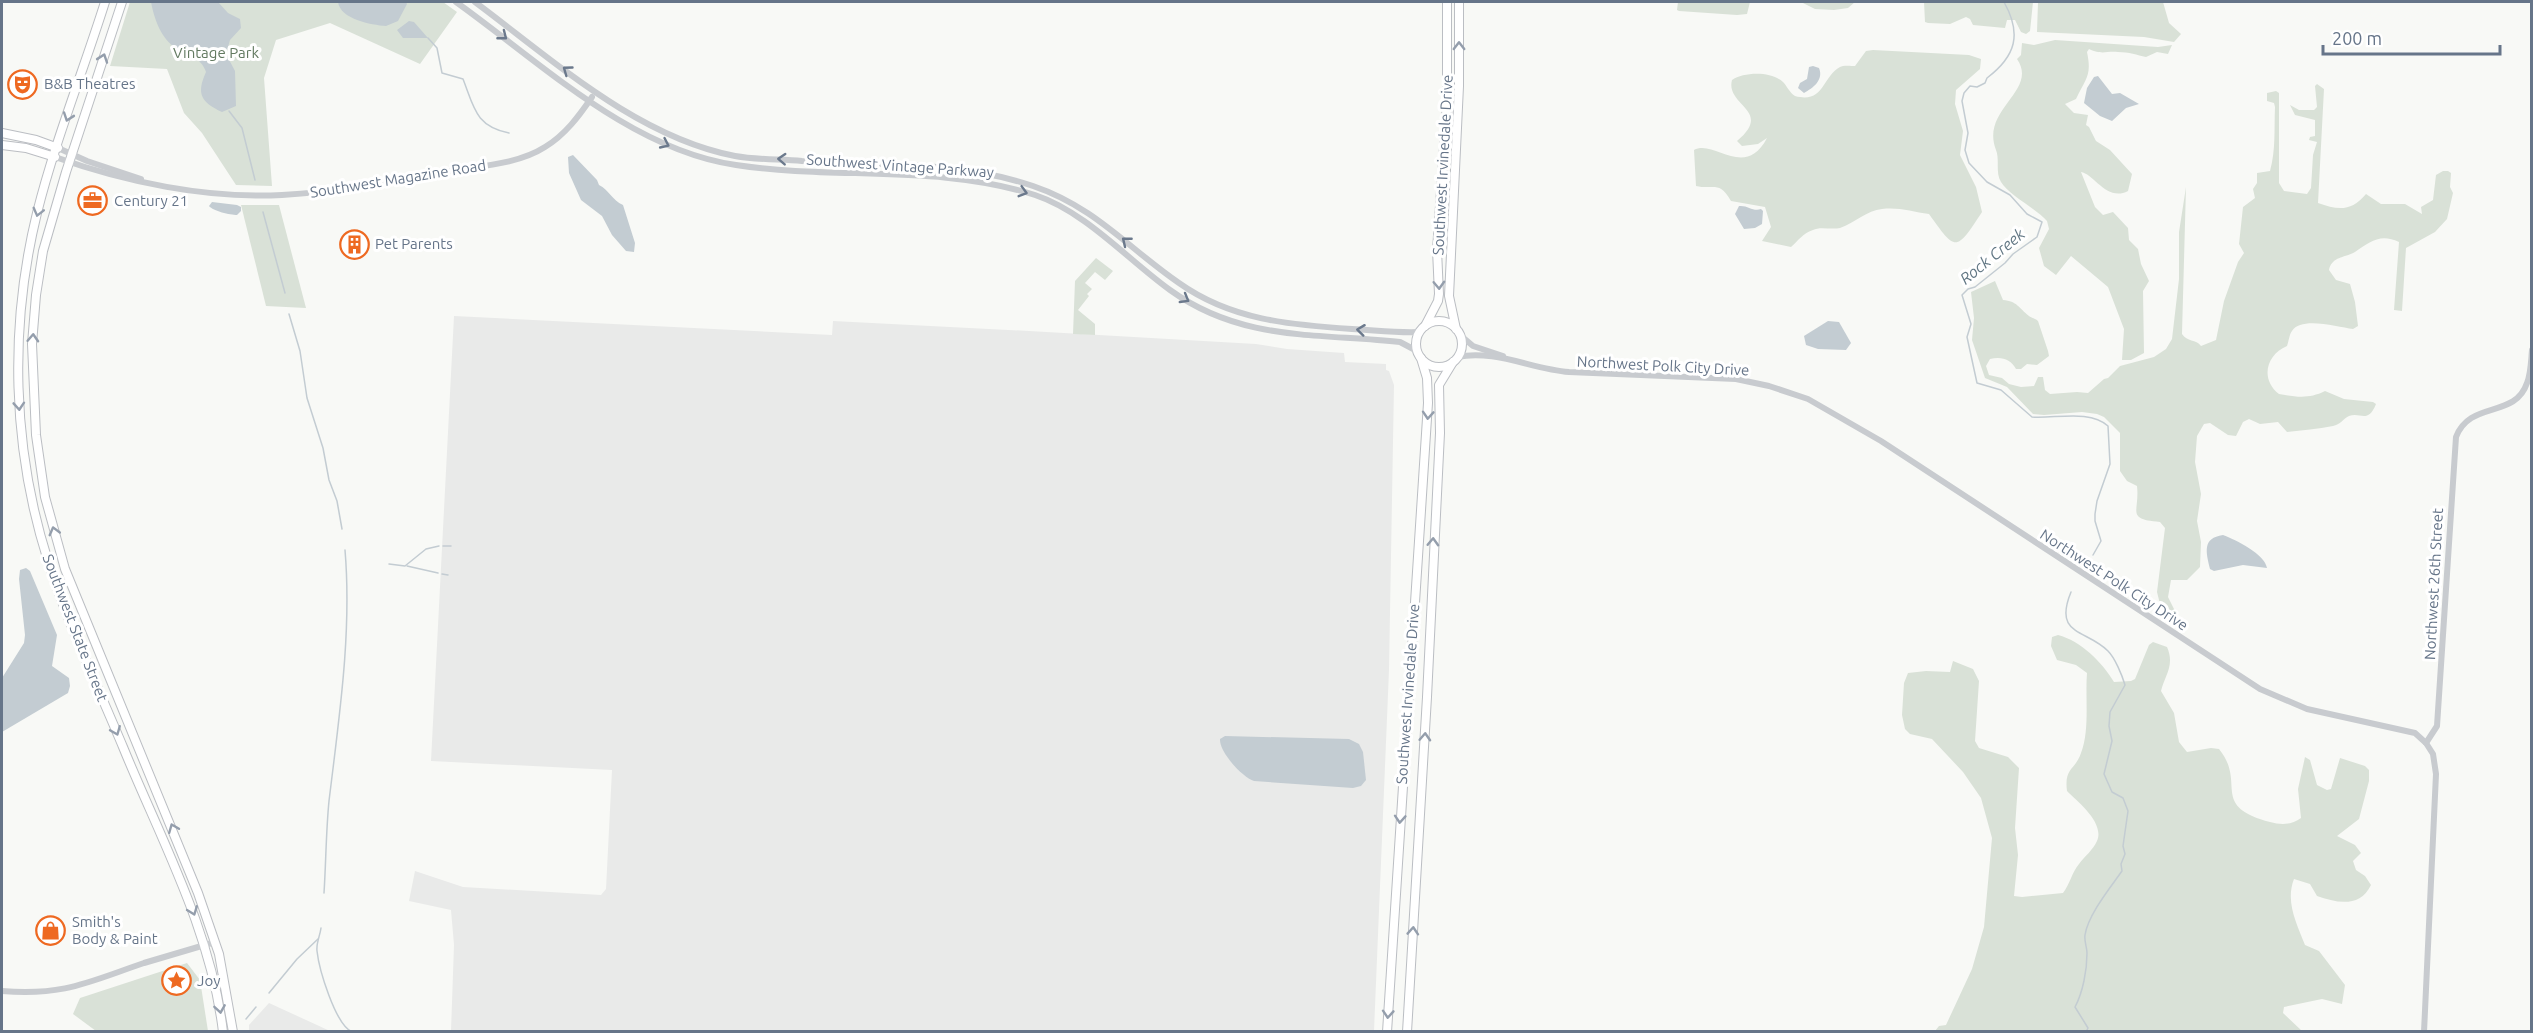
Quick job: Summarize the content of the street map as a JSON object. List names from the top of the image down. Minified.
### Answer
{"streets":{"main road":["Southwest Irvinedale Drive","Southwest State Street"],"street":["Southwest Vintage Parkway","Southwest Magazine Road","Northwest Polk City Drive","Northwest 26th Street"]},"crossings":[["Southwest Irvinedale Drive","Southwest Vintage Parkway"],["Southwest Irvinedale Drive","Northwest Polk City Drive"],["Southwest Vintage Parkway","Southwest Magazine Road"],["Southwest Vintage Parkway","Northwest Polk City Drive"],["Southwest Magazine Road","Southwest State Street"],["Northwest Polk City Drive","Northwest 26th Street"]],"water":["Rock Creek"],"parks":["Vintage Park"],"places":{"theatre":["B&B Theatres"],"office":["Century 21"],"building":["Pet Parents"],"shop":["Smith's Body & Paint"],"place":["Joy"]},"scale_bar":"200 m"}
